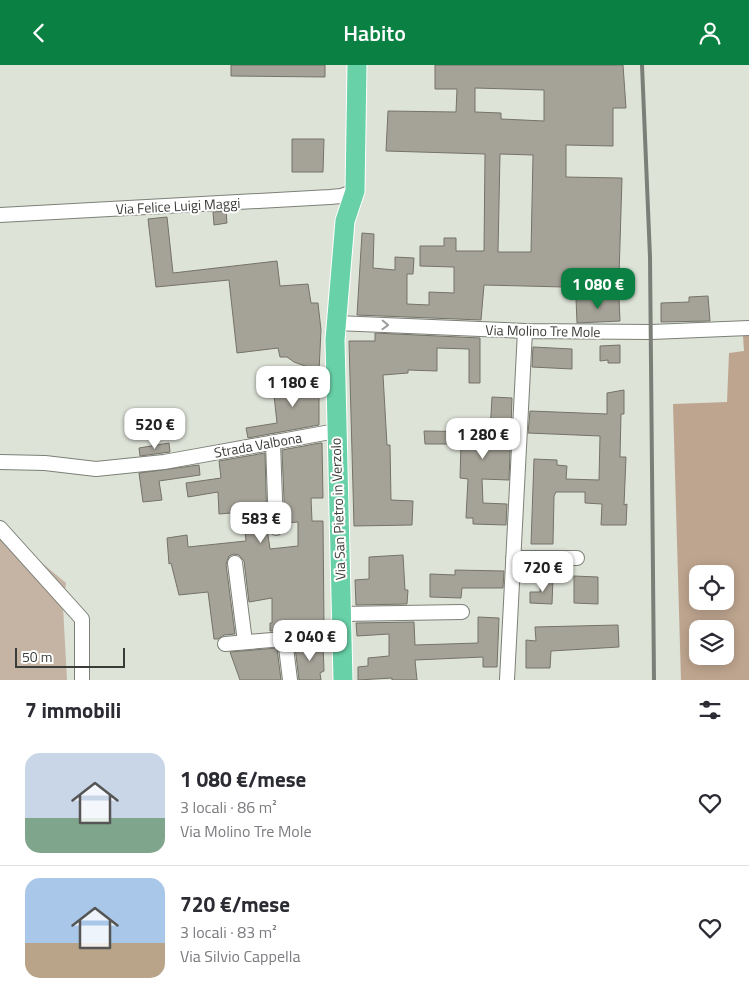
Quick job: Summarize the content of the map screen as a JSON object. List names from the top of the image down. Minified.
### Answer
{"streets":{"main road":["Via San Pietro in Verzolo"],"street":["Via Felice Luigi Maggi","Via Molino Tre Mole","Strada Valbona"]},"crossings":[["Via Felice Luigi Maggi","Via San Pietro in Verzolo"],["Via Molino Tre Mole","Via San Pietro in Verzolo"],["Strada Valbona","Via San Pietro in Verzolo"]],"one_way":["Via Molino Tre Mole"],"scale_bar":"50 m","page":{"header":"Habito","price":["1 080 €","1 180 €","520 €","1 280 €","583 €","720 €","2 040 €"],"scale":"50 m","heading":"7 immobili","list":[{"name":"1 080 €/mese","note":"3 locali · 86 m² · Via Molino Tre Mole"},{"name":"720 €/mese","note":"3 locali · 83 m² · Via Silvio Cappella"}]}}
